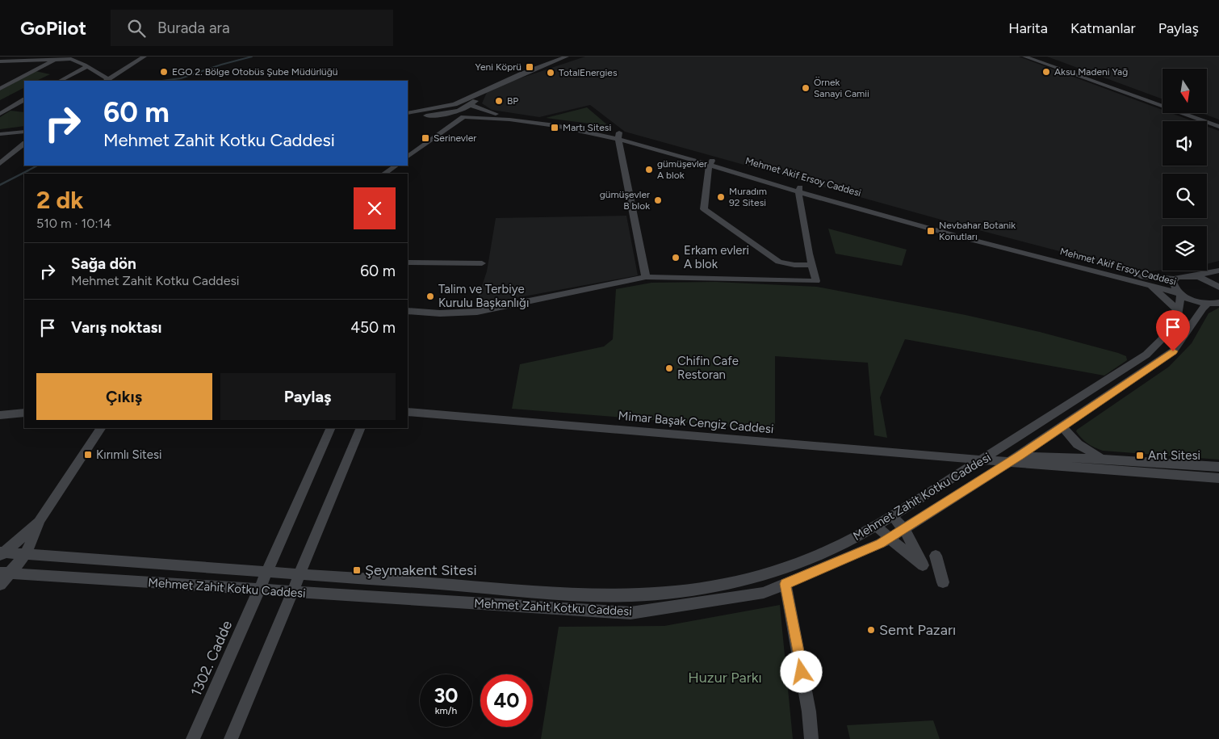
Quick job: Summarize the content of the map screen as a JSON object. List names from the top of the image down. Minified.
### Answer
{"streets":{"main road":["Mehmet Akif Ersoy Caddesi","Mimar Başak Cengiz Caddesi","Mehmet Zahit Kotku Caddesi","1302. Cadde"]},"crossings":[["Mehmet Akif Ersoy Caddesi","Mehmet Zahit Kotku Caddesi"],["Mimar Başak Cengiz Caddesi","Mehmet Zahit Kotku Caddesi"],["Mehmet Zahit Kotku Caddesi","1302. Cadde"]],"parks":["Huzur Parkı"],"places":{"transit":["Yeni Köprü","Martı Sitesi","Serinevler","Nevbahar Botanik Konutları","Kırımlı Sitesi","Ant Sitesi","Şeymakent Sitesi"],"other":["EGO 2. Bölge Otobüs Şube Müdürlüğü","Aksu Madeni Yağ","TotalEnergies","Örnek Sanayi Camii","BP","gümüşevler A blok","Muradım 92 Sitesi","gümüşevler B blok","Erkam evleri A blok","Talim ve Terbiye Kurulu Başkanlığı","Chifin Cafe Restoran","Semt Pazarı"]},"north":"bottom","page":{"header":"GoPilot","search":"Burada ara","nav":["Harita","Katmanlar","Paylaş"],"turn":["60 m","Mehmet Zahit Kotku Caddesi"],"heading":["2 dk","510 m · 10:14"],"list":[{"name":"Sağa dön","note":"Mehmet Zahit Kotku Caddesi","value":"60 m"},{"name":"Varış noktası","value":"450 m"}],"buttons":["Çıkış","Paylaş"],"speed":"30 km/h","limit":"40"}}
